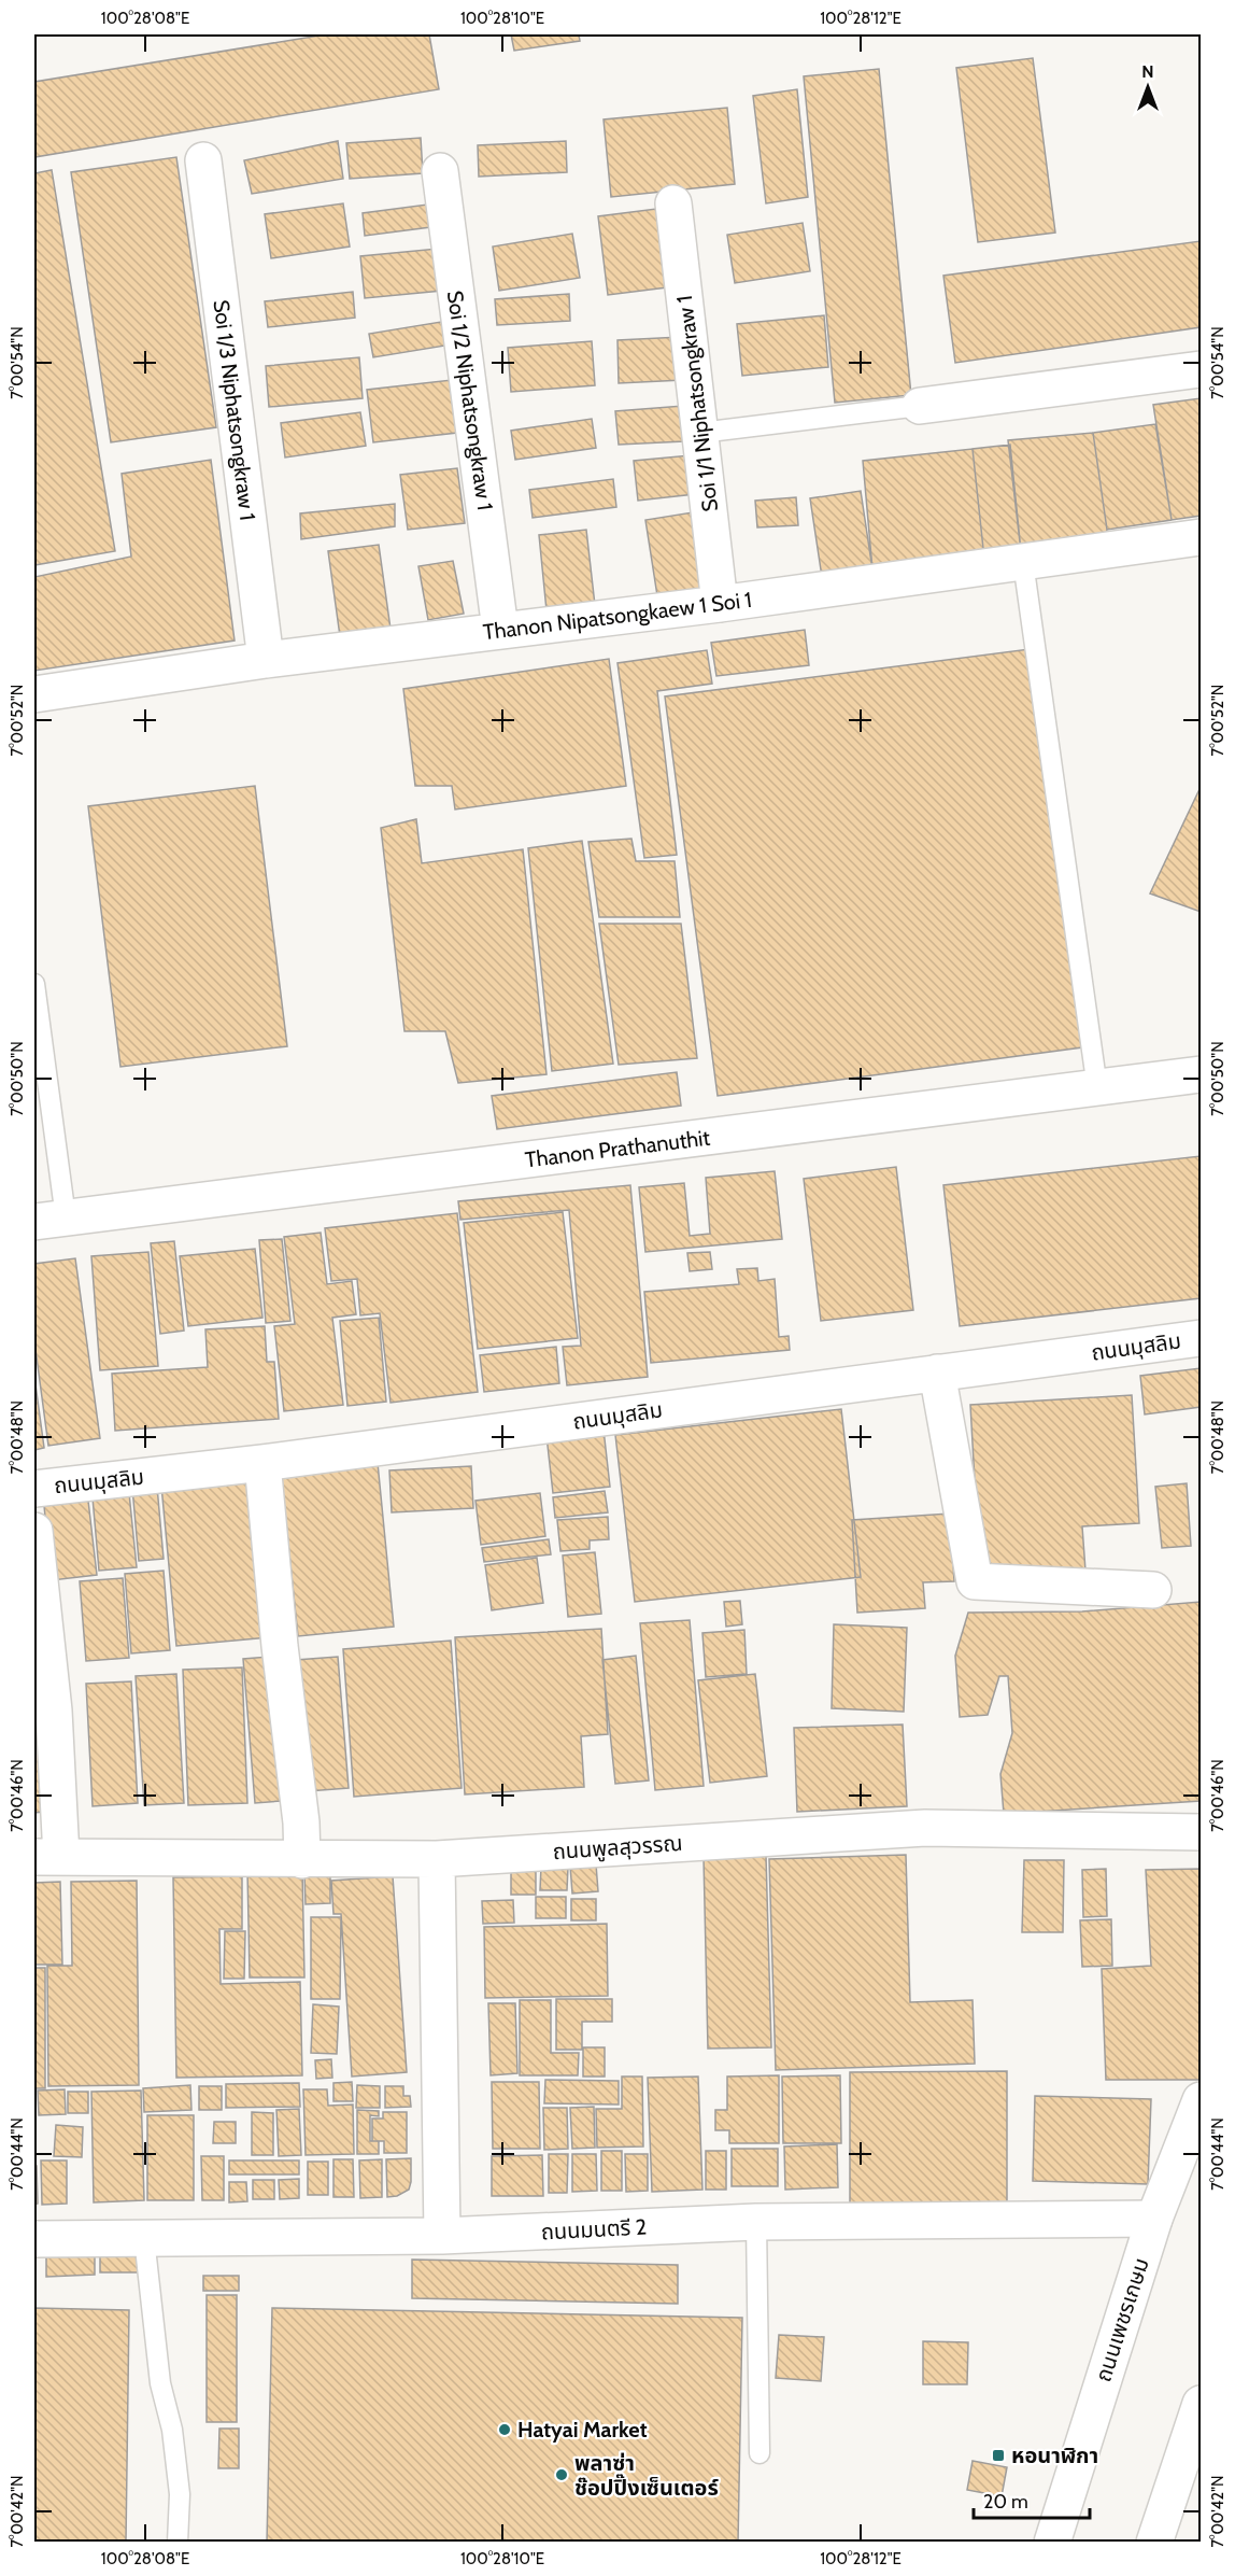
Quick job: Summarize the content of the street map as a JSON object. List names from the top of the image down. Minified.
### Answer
{"streets":{"street":["Soi 1/2 Niphatsongkraw 1","Soi 1/1 Niphatsongkraw 1","Soi 1/3 Niphatsongkraw 1","Thanon Nipatsongkaew 1 Soi 1","Thanon Prathanuthit","ถนนมุสลิม","ถนนพูลสุวรรณ","ถนนมนตรี 2","ถนนเพชรเกษม"]},"crossings":[["Soi 1/2 Niphatsongkraw 1","Thanon Nipatsongkaew 1 Soi 1"],["Soi 1/1 Niphatsongkraw 1","Thanon Nipatsongkaew 1 Soi 1"],["Soi 1/3 Niphatsongkraw 1","Thanon Nipatsongkaew 1 Soi 1"],["ถนนมนตรี 2","ถนนเพชรเกษม"]],"places":{"other":["Hatyai Market","พลาซ่า ช๊อปปิ๊งเซ็นเตอร์"],"transit":["หอนาฬิกา"]},"scale_bar":"20 m","north":"top","coordinates":["100°28'08\"E","100°28'10\"E","100°28'12\"E","7°00'54\"N","7°00'52\"N","7°00'50\"N","7°00'48\"N","7°00'46\"N","7°00'44\"N","7°00'42\"N"]}
